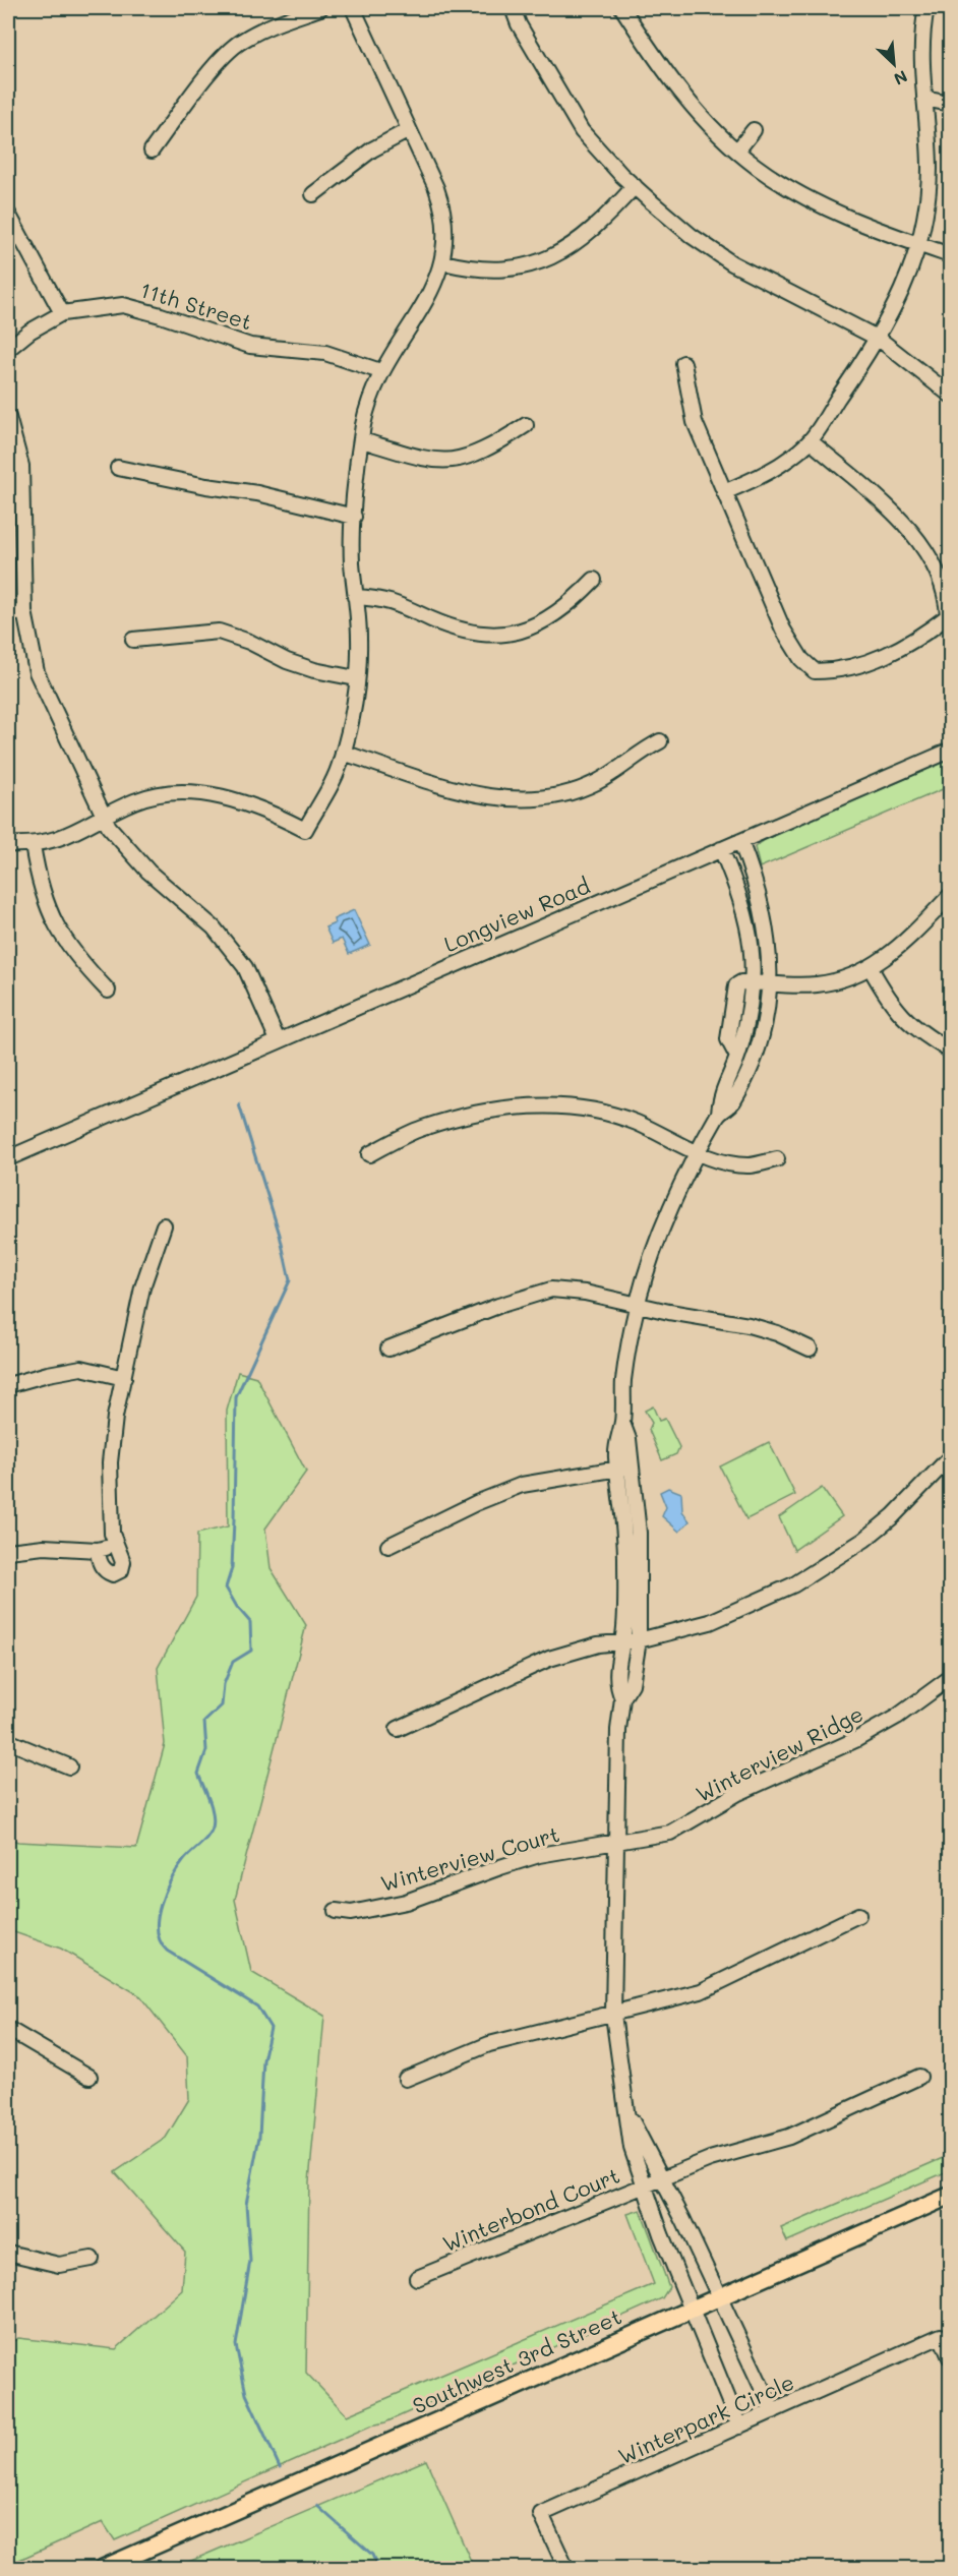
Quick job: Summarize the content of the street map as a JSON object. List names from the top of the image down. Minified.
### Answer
{"streets":{"main road":["Southwest 3rd Street"],"street":["11th Street","Longview Road","Winterview Ridge","Winterview Court","Winterbond Court","Winterpark Circle"]},"crossings":[["Winterview Ridge","Winterview Court"]],"north":"bottom right"}
